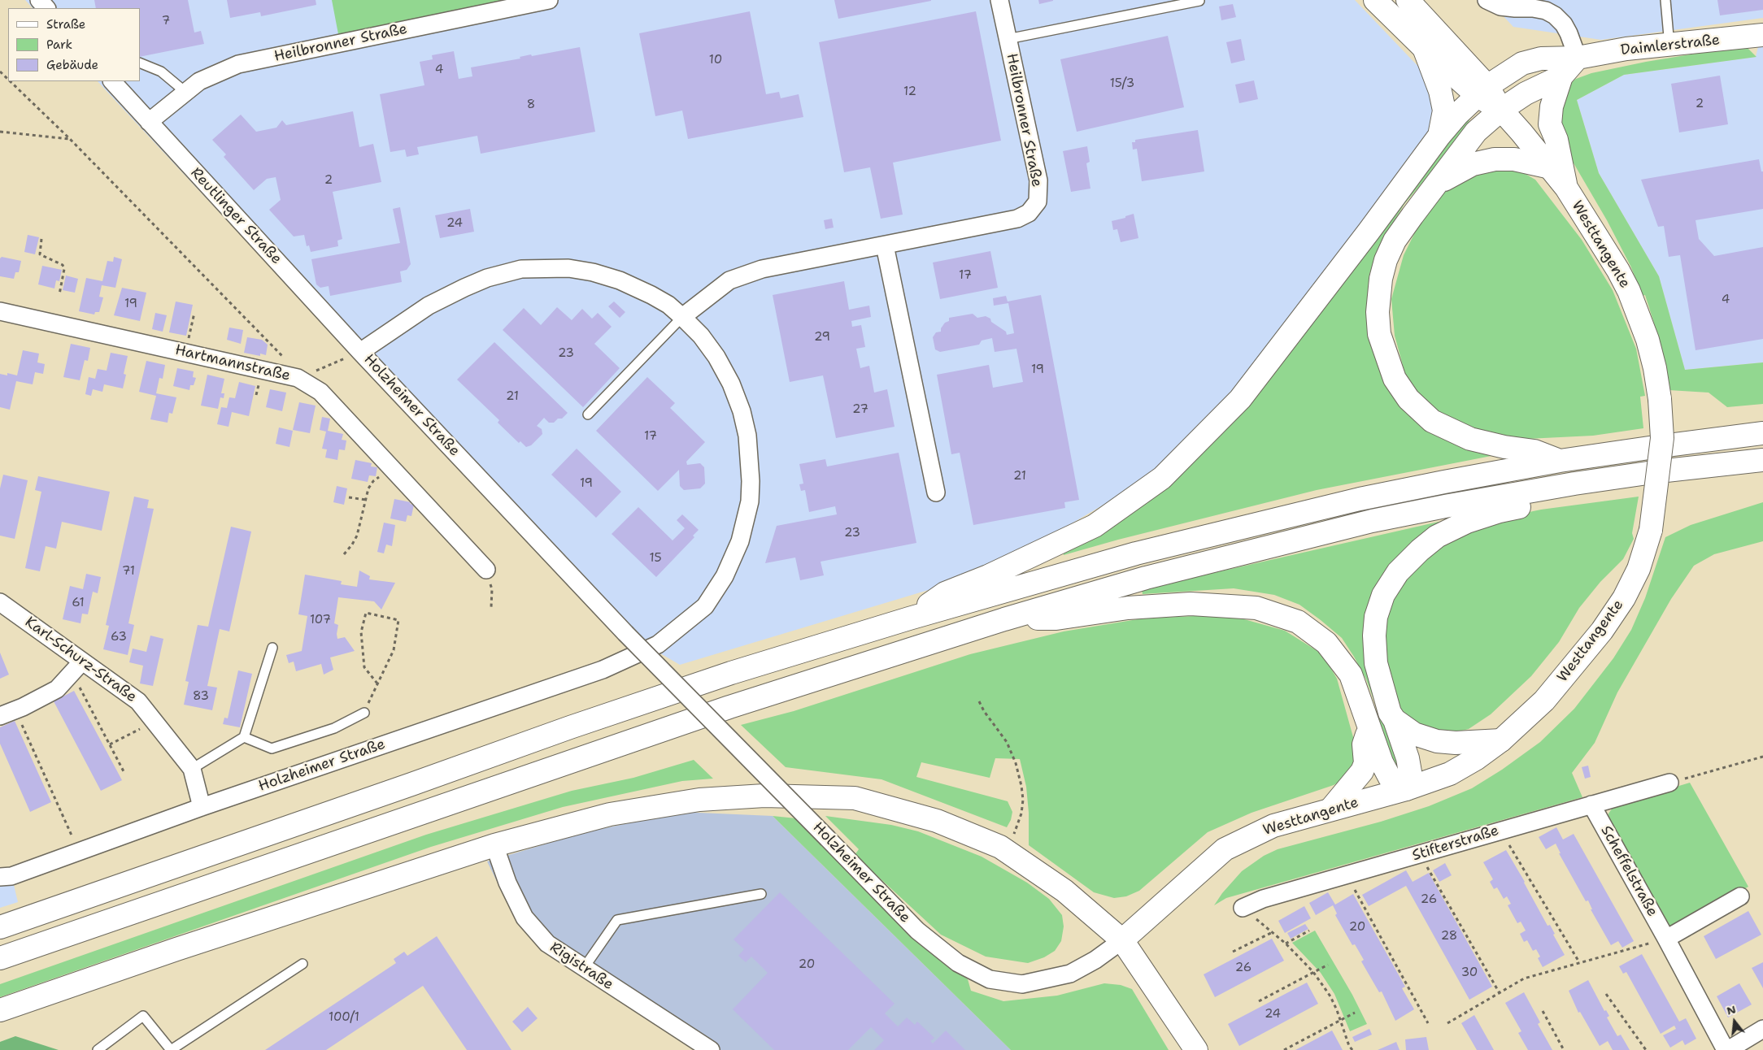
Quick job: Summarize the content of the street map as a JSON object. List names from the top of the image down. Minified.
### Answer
{"streets":{"main road":["Daimlerstraße","Westtangente"],"street":["Heilbronner Straße","Reutlinger Straße","Hartmannstraße","Holzheimer Straße","Karl-Schurz-Straße","Stifterstraße","Scheffelstraße","Rigistraße"]},"crossings":[["Heilbronner Straße","Reutlinger Straße"],["Heilbronner Straße","Holzheimer Straße"],["Daimlerstraße","Westtangente"],["Reutlinger Straße","Holzheimer Straße"],["Westtangente","Holzheimer Straße"],["Holzheimer Straße","Karl-Schurz-Straße"],["Stifterstraße","Scheffelstraße"]],"house_numbers":["7","10","4","15/3","12","2","8","2","24","17","4","19","29","23","19","21","27","17","21","19","23","15","71","61","107","63","83","26","20","28","20","26","30","24","100/1"],"legend":["Straße","Park","Gebäude"],"north":"top"}
